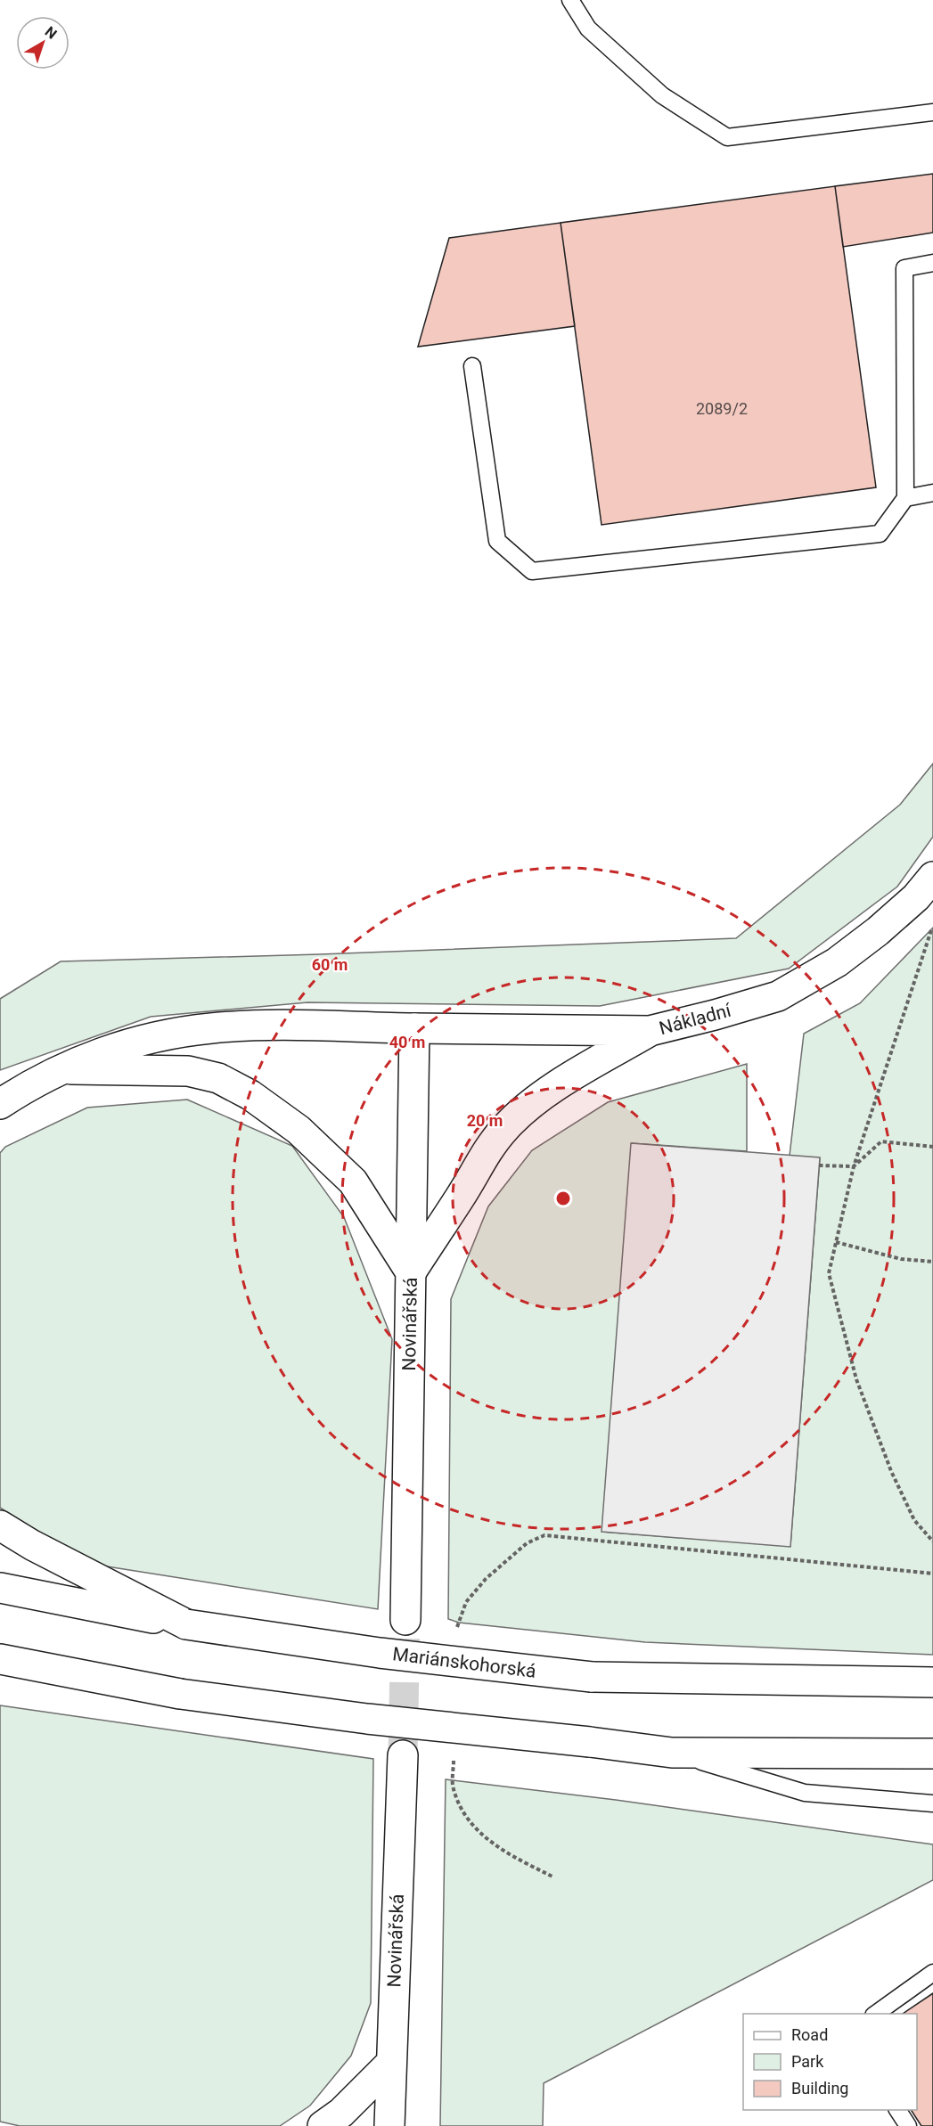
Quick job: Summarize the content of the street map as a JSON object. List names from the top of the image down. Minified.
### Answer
{"streets":{"main road":["Nákladní","Novinářská","Mariánskohorská"]},"crossings":[["Nákladní","Novinářská"]],"house_numbers":["2089/2"],"legend":["Road","Park","Building"],"north":"top right","rings":["60 m","40 m","20 m"]}
